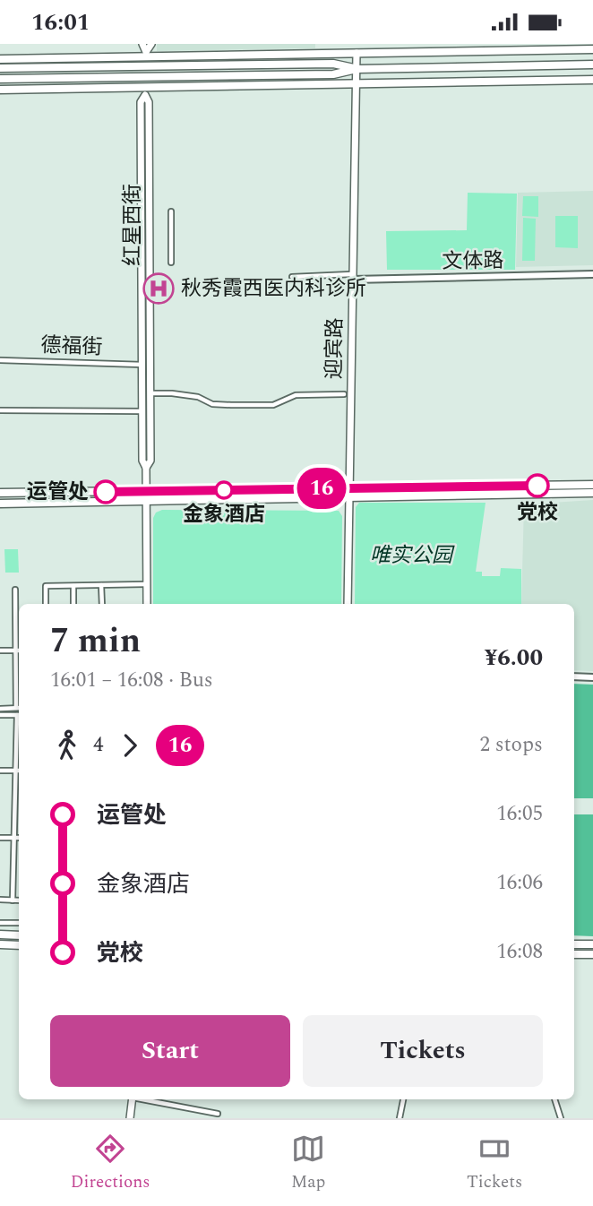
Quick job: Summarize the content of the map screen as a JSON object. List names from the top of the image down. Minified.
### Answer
{"streets":{"main road":["红星西街","迎宾路"],"street":["文体路","德福街"]},"crossings":[["红星西街","德福街"],["文体路","迎宾路"]],"parks":["唯实公园"],"places":{"hospital":["秋秀霞西医内科诊所"],"other":["党校","金象酒店","运管处"]},"lines":["bus line 16"],"page":{"status":"16:01","on_map":"16","heading":["7 min","16:01 – 16:08 · Bus","¥6.00"],"legs":["4","16","2 stops"],"list":[{"name":"运管处","value":"16:05"},{"name":"金象酒店","value":"16:06"},{"name":"党校","value":"16:08"}],"buttons":["Start","Tickets"],"tabs":["Directions","Map","Tickets"]}}
